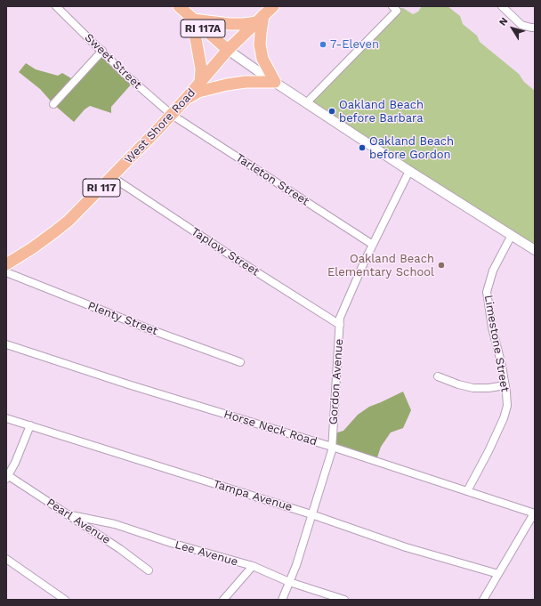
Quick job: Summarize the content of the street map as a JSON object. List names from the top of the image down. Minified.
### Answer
{"streets":{"main road":["RI 117A","West Shore Road","RI 117"],"street":["Sweet Street","Tarleton Street","Taplow Street","Plenty Street","Limestone Street","Gordon Avenue","Horse Neck Road","Tampa Avenue","Pearl Avenue","Lee Avenue"]},"crossings":[["RI 117A","West Shore Road"],["Sweet Street","West Shore Road"],["Sweet Street","Tarleton Street"],["West Shore Road","Tarleton Street"],["West Shore Road","Taplow Street"],["Tarleton Street","Gordon Avenue"],["Taplow Street","Gordon Avenue"],["Limestone Street","Horse Neck Road"],["Gordon Avenue","Horse Neck Road"],["Gordon Avenue","Tampa Avenue"],["Gordon Avenue","Lee Avenue"],["Pearl Avenue","Lee Avenue"]],"places":["7-Eleven","Oakland Beach before Barbara","Oakland Beach before Gordon","Oakland Beach Elementary School"],"north":"top left"}
